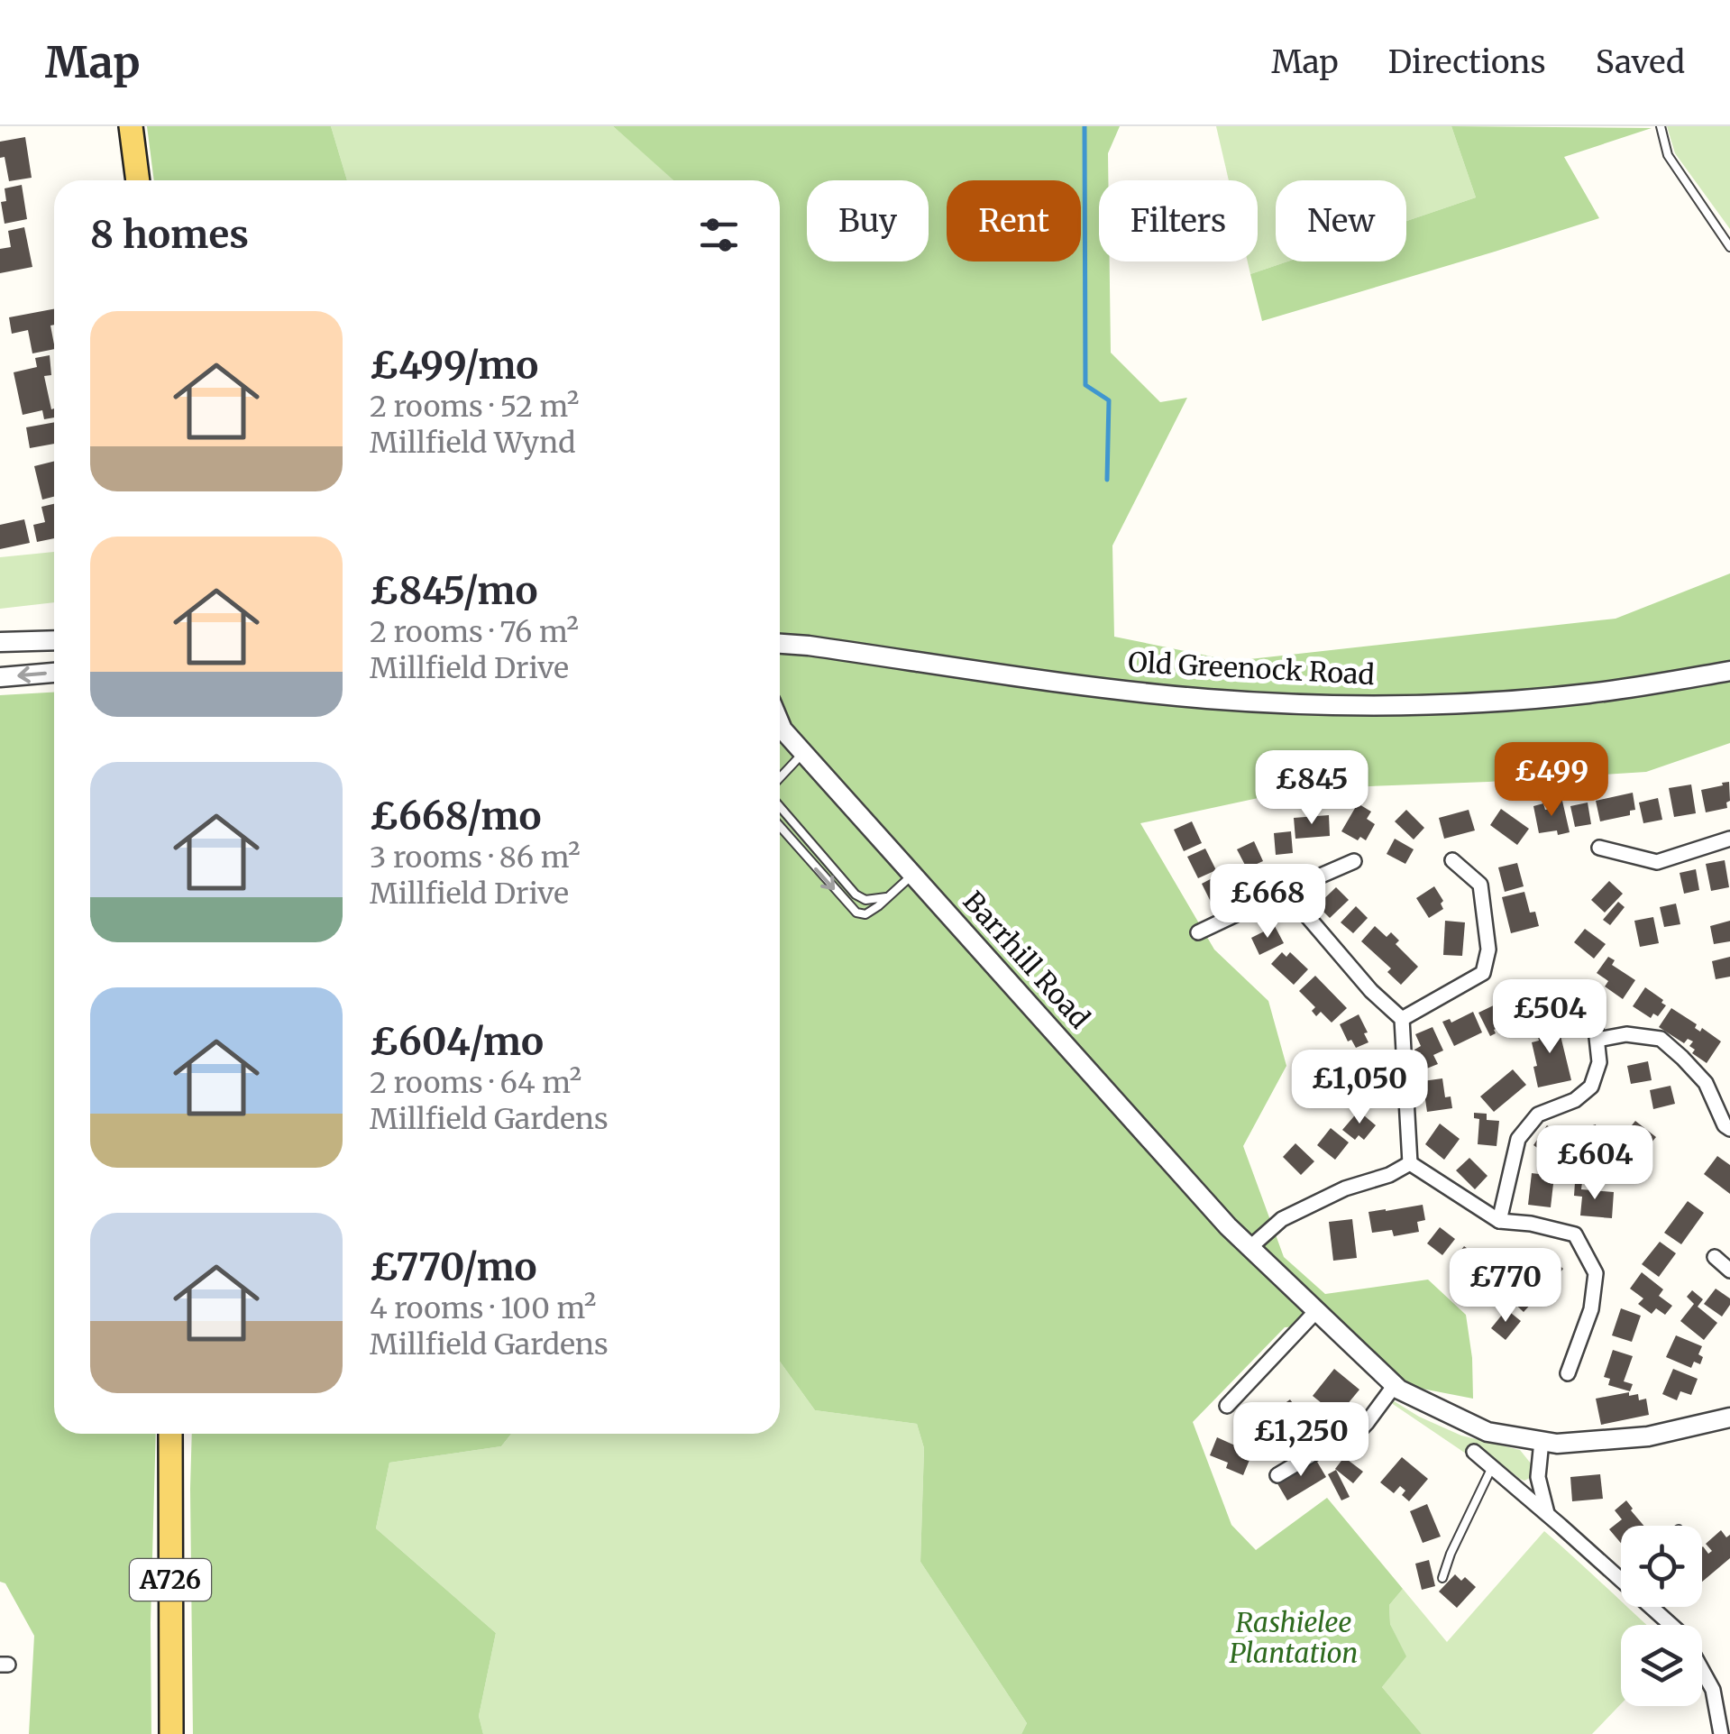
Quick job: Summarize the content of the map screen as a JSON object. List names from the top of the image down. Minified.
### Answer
{"streets":{"main road":["A726"],"street":["Old Greenock Road","Barrhill Road"]},"parks":["Rashielee Plantation"],"page":{"header":"Map","nav":["Map","Directions","Saved"],"chip":["Buy","Rent","Filters","New"],"heading":"8 homes","list":[{"name":"£499/mo","note":"2 rooms · 52 m² · Millfield Wynd"},{"name":"£845/mo","note":"2 rooms · 76 m² · Millfield Drive"},{"name":"£668/mo","note":"3 rooms · 86 m² · Millfield Drive"},{"name":"£604/mo","note":"2 rooms · 64 m² · Millfield Gardens"},{"name":"£770/mo","note":"4 rooms · 100 m² · Millfield Gardens"}],"price":["£499","£845","£668","£504","£1,050","£604","£770","£1,250"]}}
